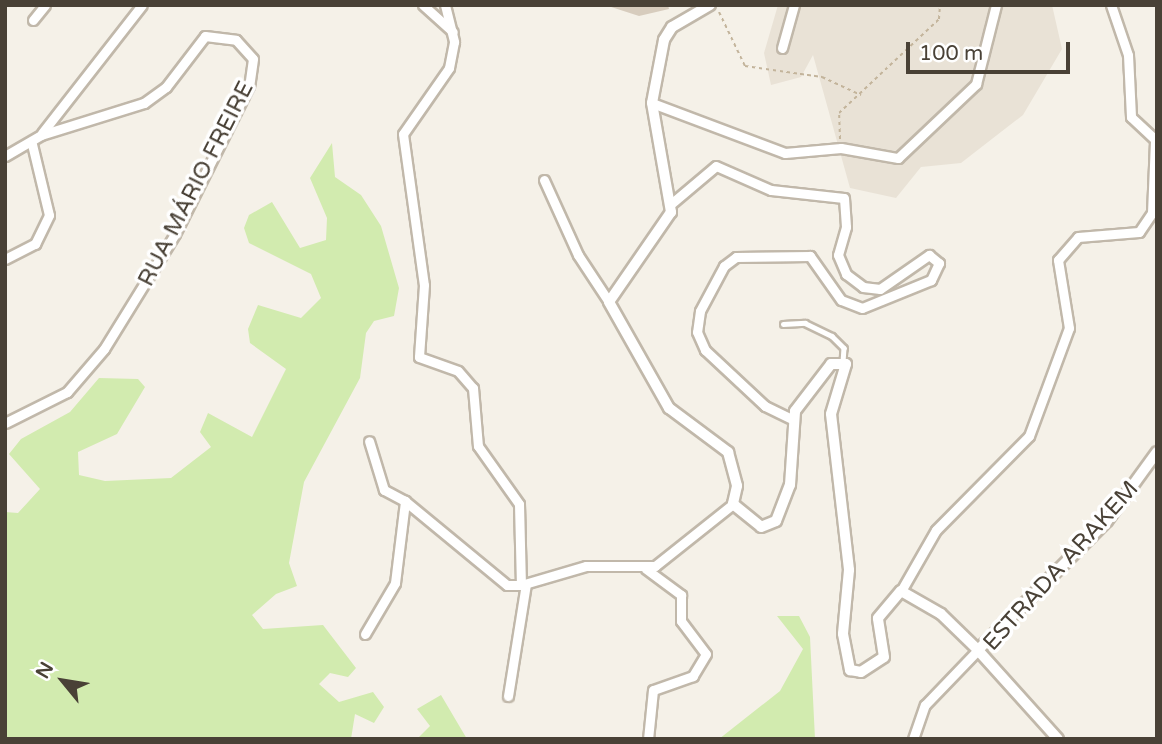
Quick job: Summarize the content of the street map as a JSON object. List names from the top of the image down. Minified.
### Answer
{"streets":{"street":["RUA MÁRIO FREIRE","ESTRADA ARAKEM"]},"scale_bar":"100 m","north":"top left"}
